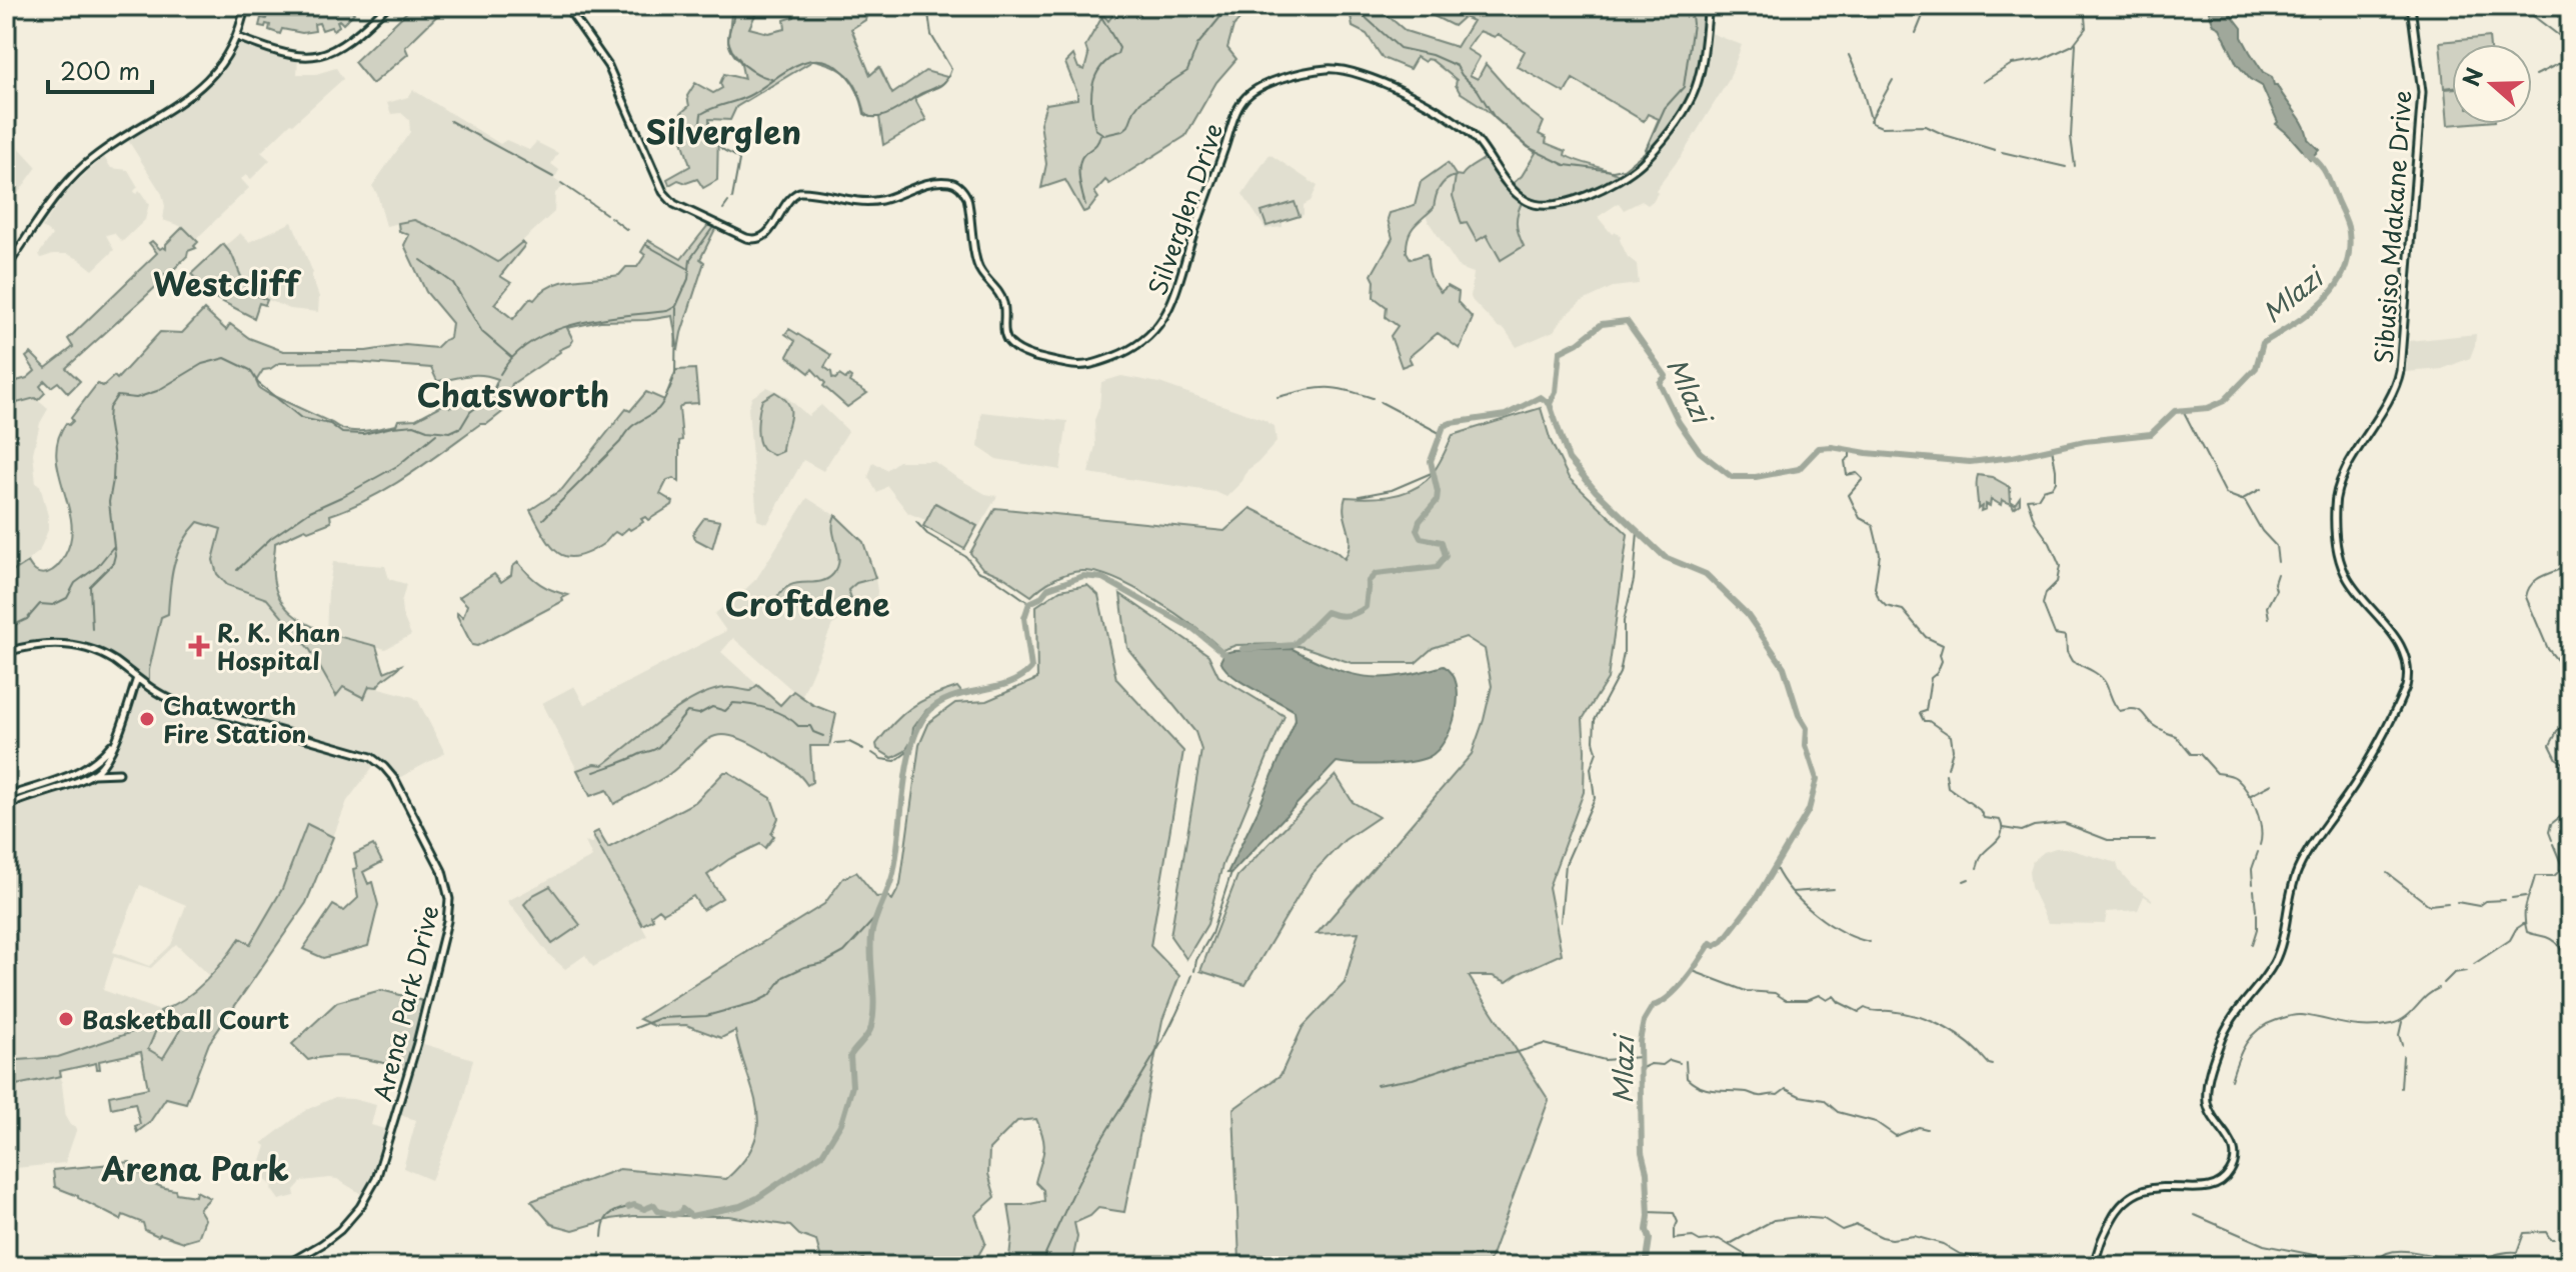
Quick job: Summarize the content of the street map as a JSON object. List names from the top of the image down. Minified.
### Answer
{"streets":{"street":["Silverglen Drive","Sibusiso Mdakane Drive","Arena Park Drive"]},"districts":["Silverglen","Westcliff","Chatsworth","Croftdene","Arena Park"],"water":["Mlazi"],"places":{"health":["R. K. Khan Hospital"],"other":["Chatworth Fire Station","Basketball Court"]},"scale_bar":"200 m","north":"left"}
